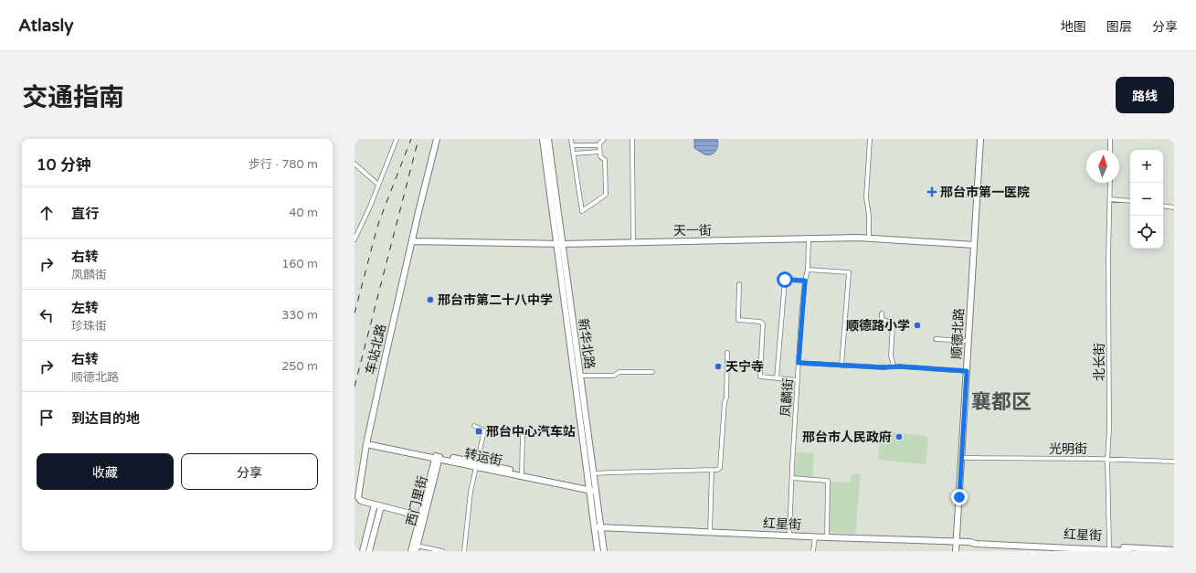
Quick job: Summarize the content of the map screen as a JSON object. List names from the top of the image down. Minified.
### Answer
{"streets":{"street":["天一街","顺德北路","新华北路","车站北路","北长街","凤麟街","光明街","转运街","西门里街","红星街"]},"crossings":[["天一街","顺德北路"],["天一街","新华北路"],["天一街","车站北路"],["天一街","凤麟街"],["顺德北路","光明街"],["顺德北路","红星街"],["新华北路","转运街"],["新华北路","红星街"],["车站北路","转运街"],["车站北路","西门里街"],["北长街","光明街"],["北长街","红星街"],["凤麟街","红星街"]],"districts":["襄都区"],"places":{"health":["邢台市第一医院"],"other":["邢台市第二十八中学","顺德路小学","天宁寺","邢台市人民政府"],"transit":["邢台中心汽车站"]},"north":"top","page":{"header":"Atlasly","nav":["地图","图层","分享"],"title":"交通指南","buttons":["路线",["收藏","分享"]],"heading":["10 分钟","步行 · 780 m"],"map_buttons":["+","−"],"list":[["直行","40 m"],["右转","凤麟街","160 m"],["左转","珍珠街","330 m"],["右转","顺德北路","250 m"],"到达目的地"]}}
